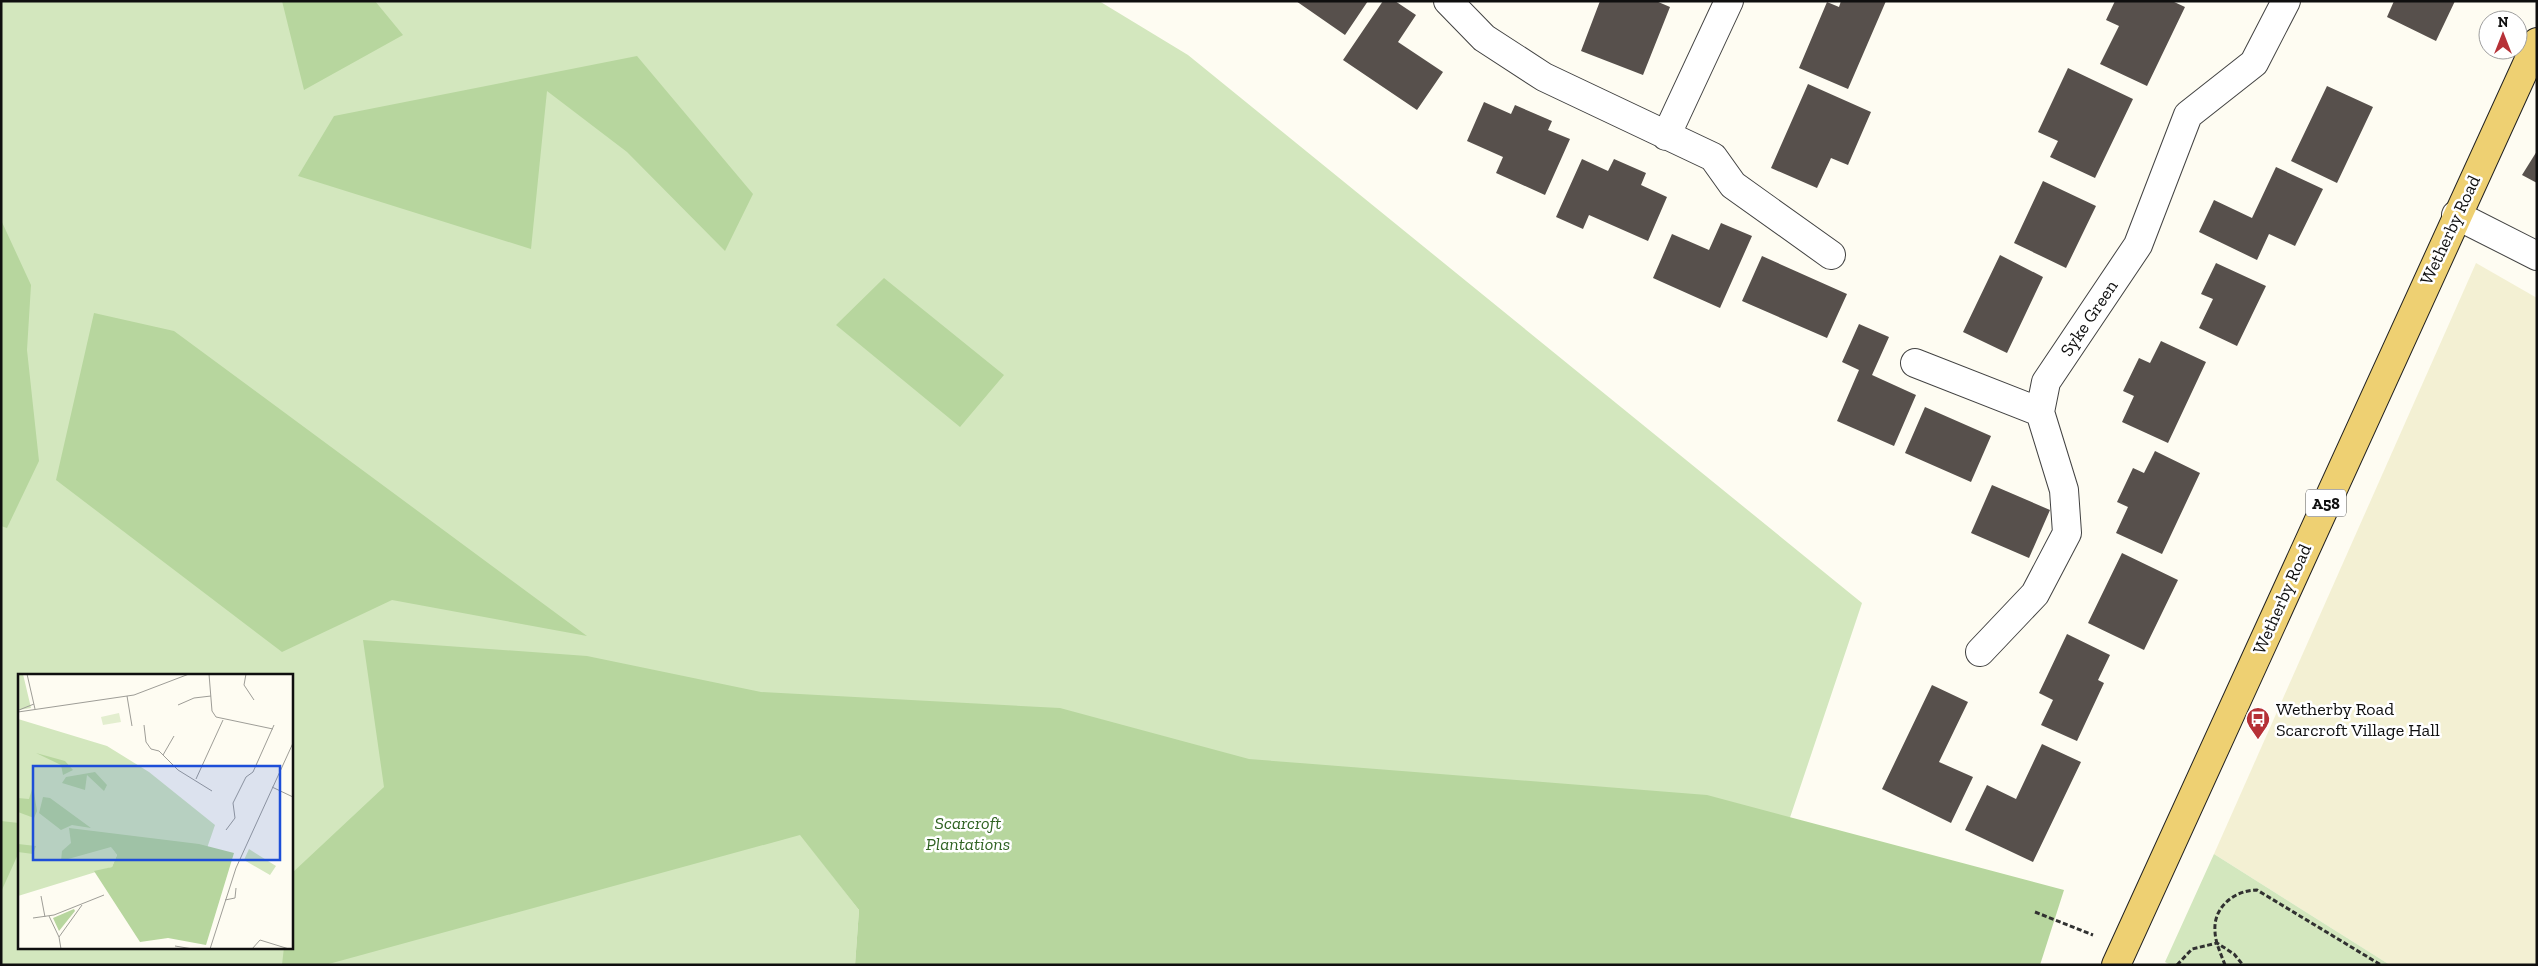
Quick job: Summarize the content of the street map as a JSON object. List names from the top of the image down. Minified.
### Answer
{"streets":{"main road":["Wetherby Road","A58"],"street":["Syke Green"]},"parks":["Scarcroft Plantations"],"places":{"bus stop":["Wetherby Road Scarcroft Village Hall"]},"north":"top"}
